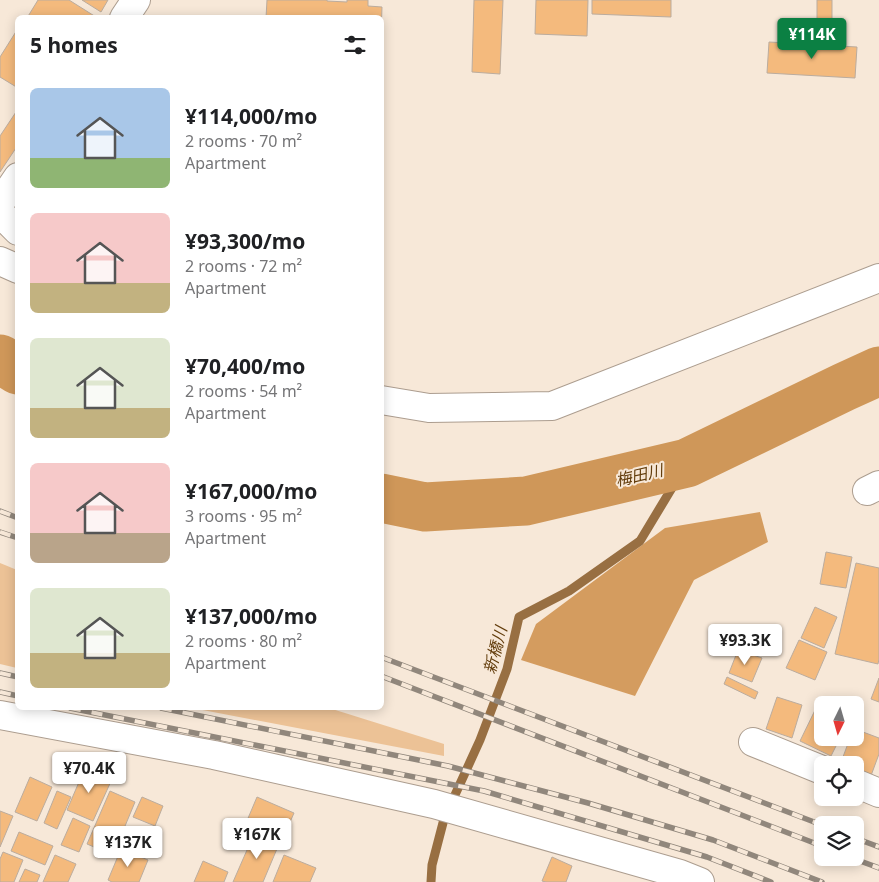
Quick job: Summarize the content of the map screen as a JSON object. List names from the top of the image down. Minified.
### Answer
{"water":["梅田川","新橋川"],"north":"bottom","page":{"heading":"5 homes","price":["¥114K","¥93.3K","¥70.4K","¥167K","¥137K"],"list":[{"name":"¥114,000/mo","note":"2 rooms · 70 m² · Apartment"},{"name":"¥93,300/mo","note":"2 rooms · 72 m² · Apartment"},{"name":"¥70,400/mo","note":"2 rooms · 54 m² · Apartment"},{"name":"¥167,000/mo","note":"3 rooms · 95 m² · Apartment"},{"name":"¥137,000/mo","note":"2 rooms · 80 m² · Apartment"}]}}
